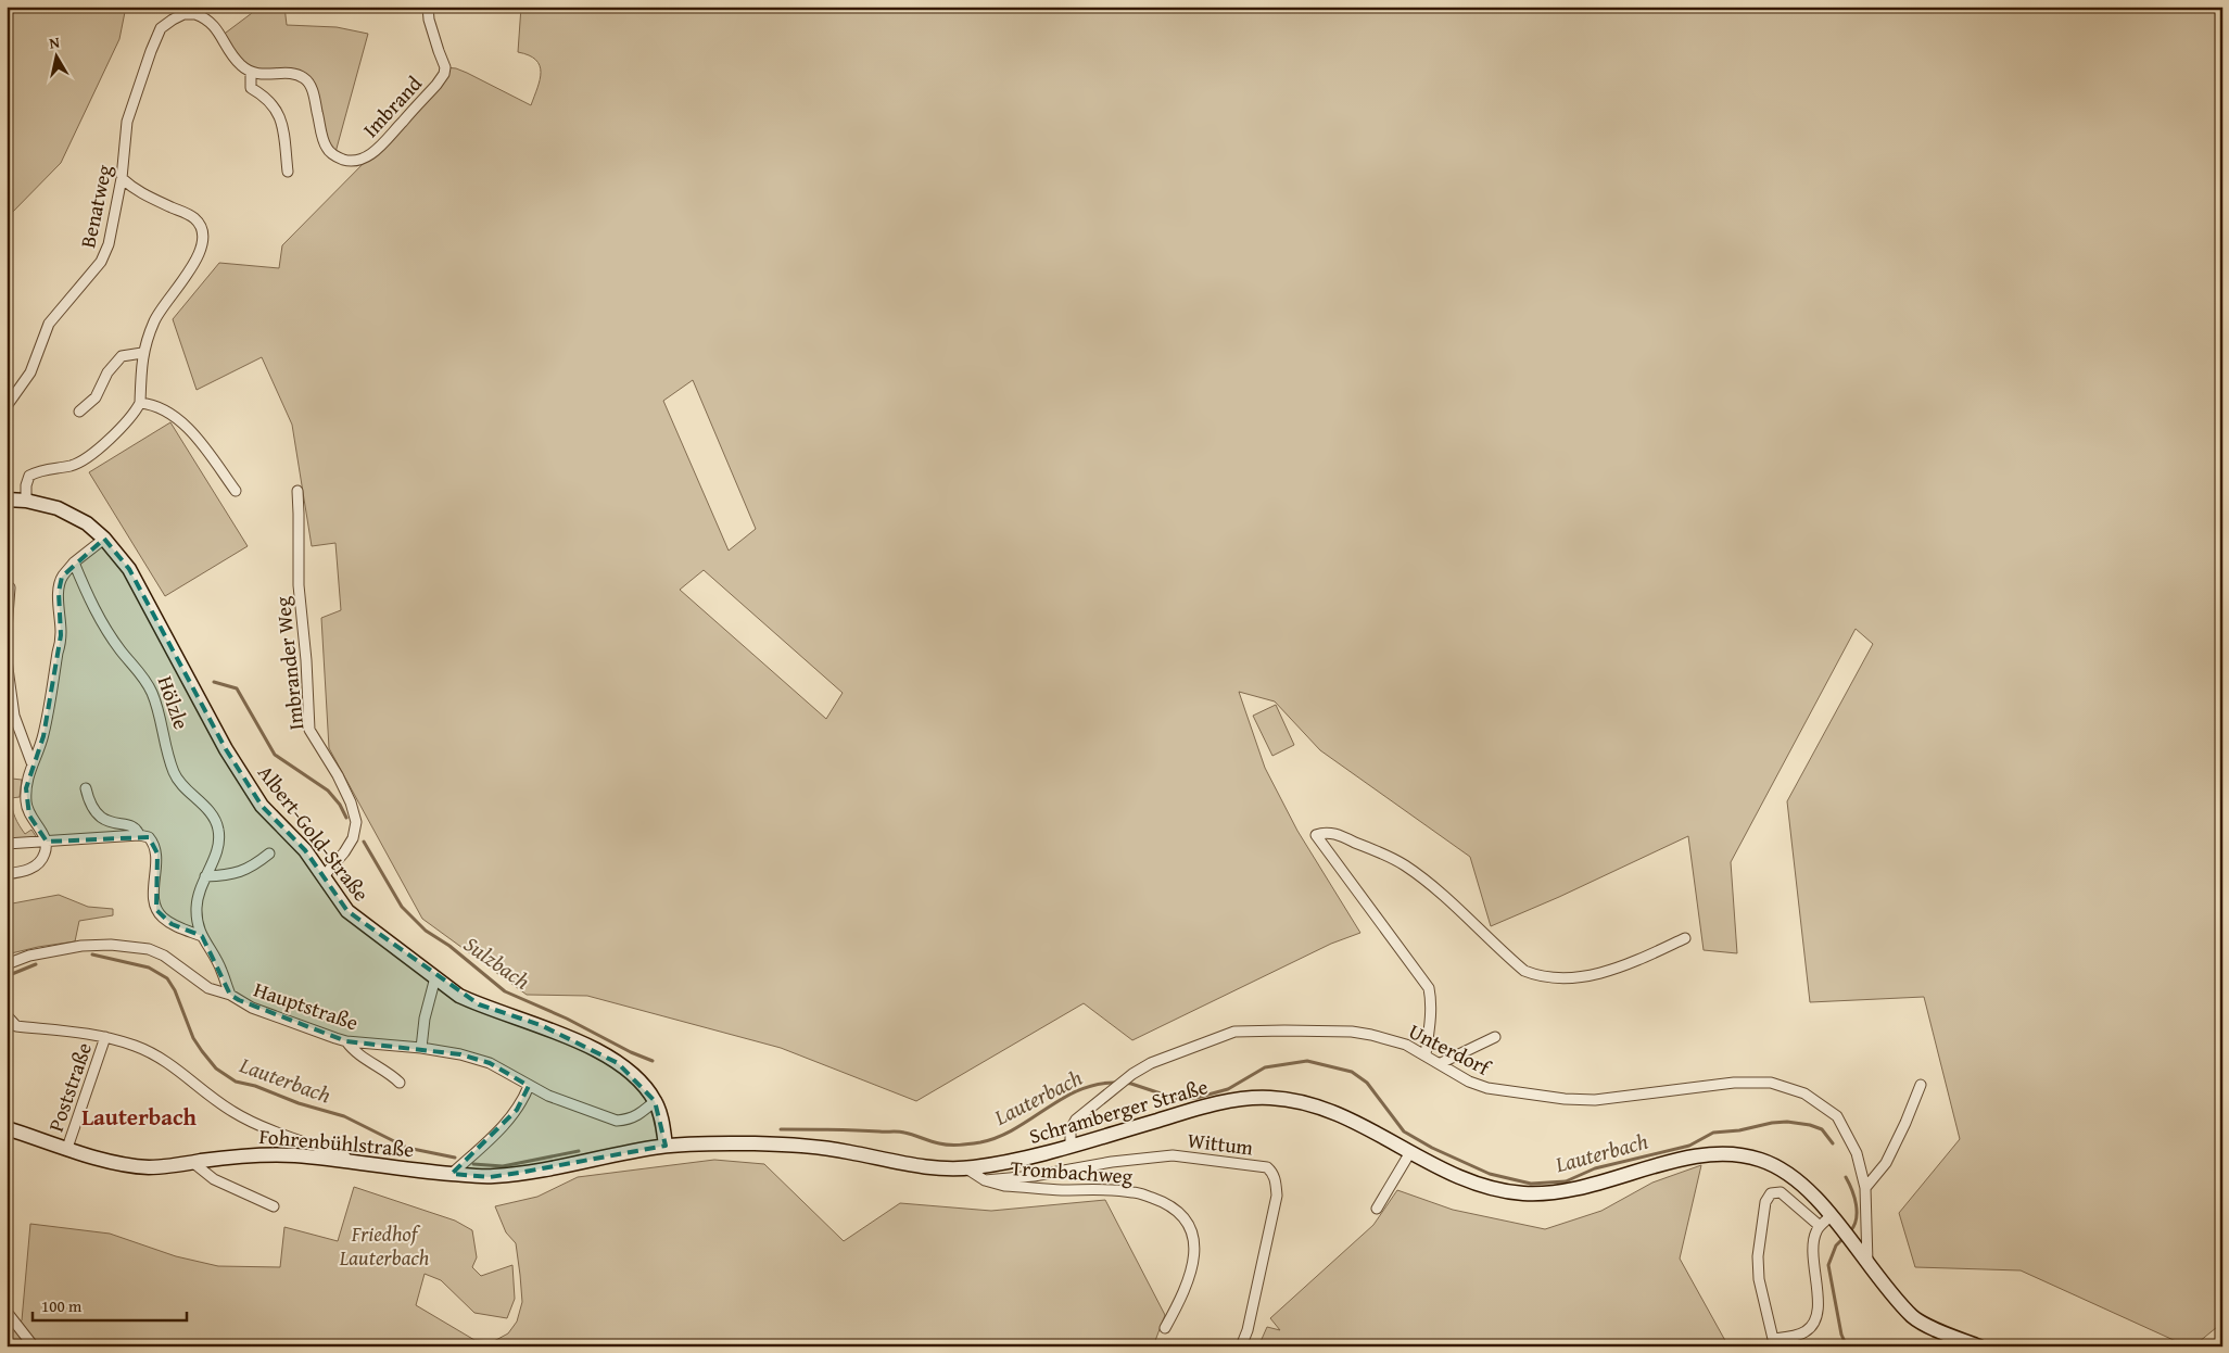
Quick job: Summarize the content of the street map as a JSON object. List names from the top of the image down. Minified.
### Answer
{"streets":{"main road":["Albert-Gold-Straße","Schramberger Straße","Fohrenbühlstraße"],"street":["Imbrand","Benatweg","Imbrander Weg","Hölzle","Hauptstraße","Unterdorf","Poststraße","Wittum","Trombachweg"]},"crossings":[["Imbrand","Benatweg"],["Imbrander Weg","Albert-Gold-Straße"],["Hölzle","Hauptstraße"],["Albert-Gold-Straße","Hauptstraße"],["Albert-Gold-Straße","Schramberger Straße"],["Albert-Gold-Straße","Fohrenbühlstraße"],["Unterdorf","Schramberger Straße"],["Poststraße","Fohrenbühlstraße"],["Schramberger Straße","Fohrenbühlstraße"],["Schramberger Straße","Trombachweg"],["Wittum","Trombachweg"]],"districts":["Lauterbach"],"water":["Sulzbach","Lauterbach"],"parks":["Friedhof Lauterbach"],"scale_bar":"100 m","north":"top"}
